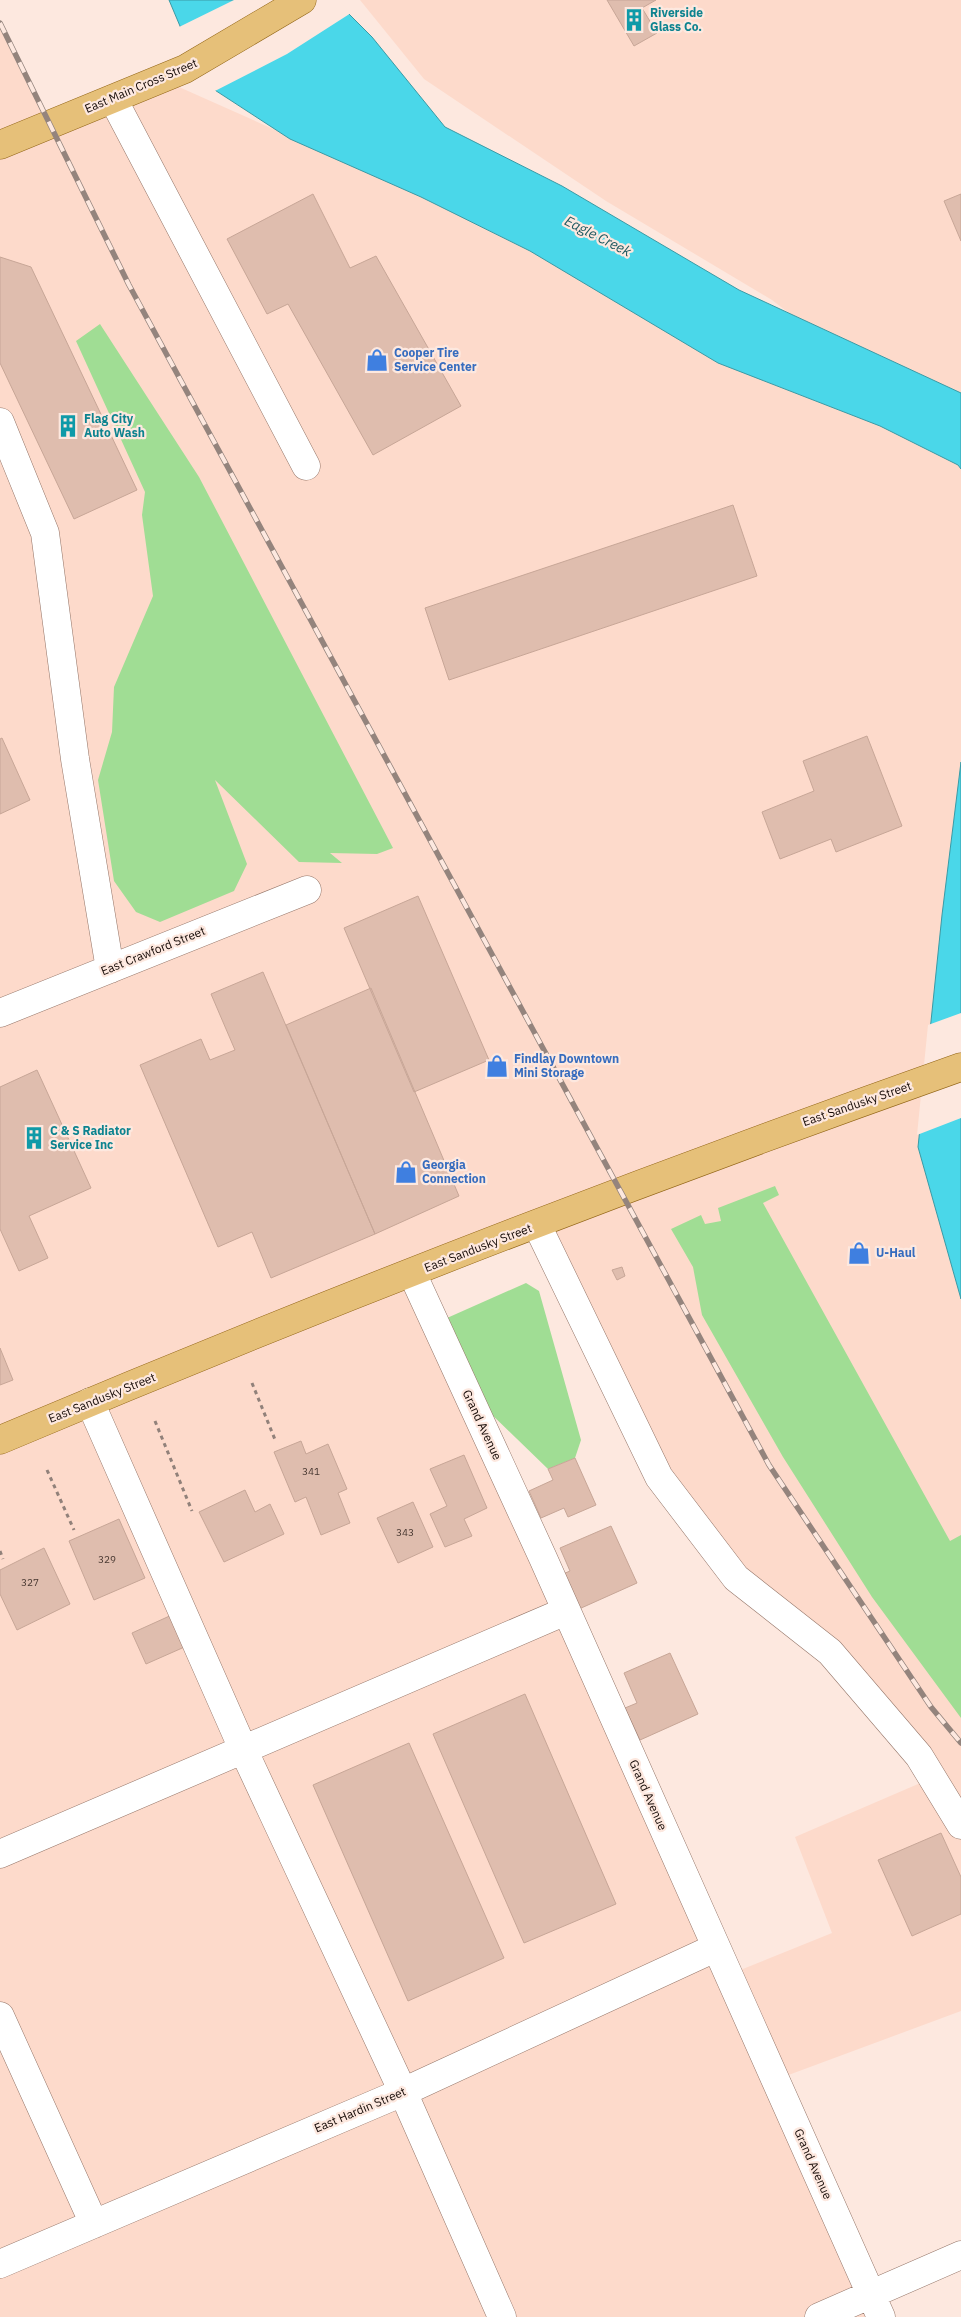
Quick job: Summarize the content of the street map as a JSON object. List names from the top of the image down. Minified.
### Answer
{"streets":{"main road":["East Main Cross Street","East Sandusky Street"],"street":["East Crawford Street","Grand Avenue","East Hardin Street"]},"crossings":[["East Sandusky Street","Grand Avenue"],["Grand Avenue","East Hardin Street"]],"water":["Eagle Creek"],"places":{"building":["Riverside Glass Co.","Flag City Auto Wash","C & S Radiator Service Inc"],"shop":["Cooper Tire Service Center","Findlay Downtown Mini Storage","Georgia Connection","U-Haul"]},"house_numbers":["341","343","329","327"]}
